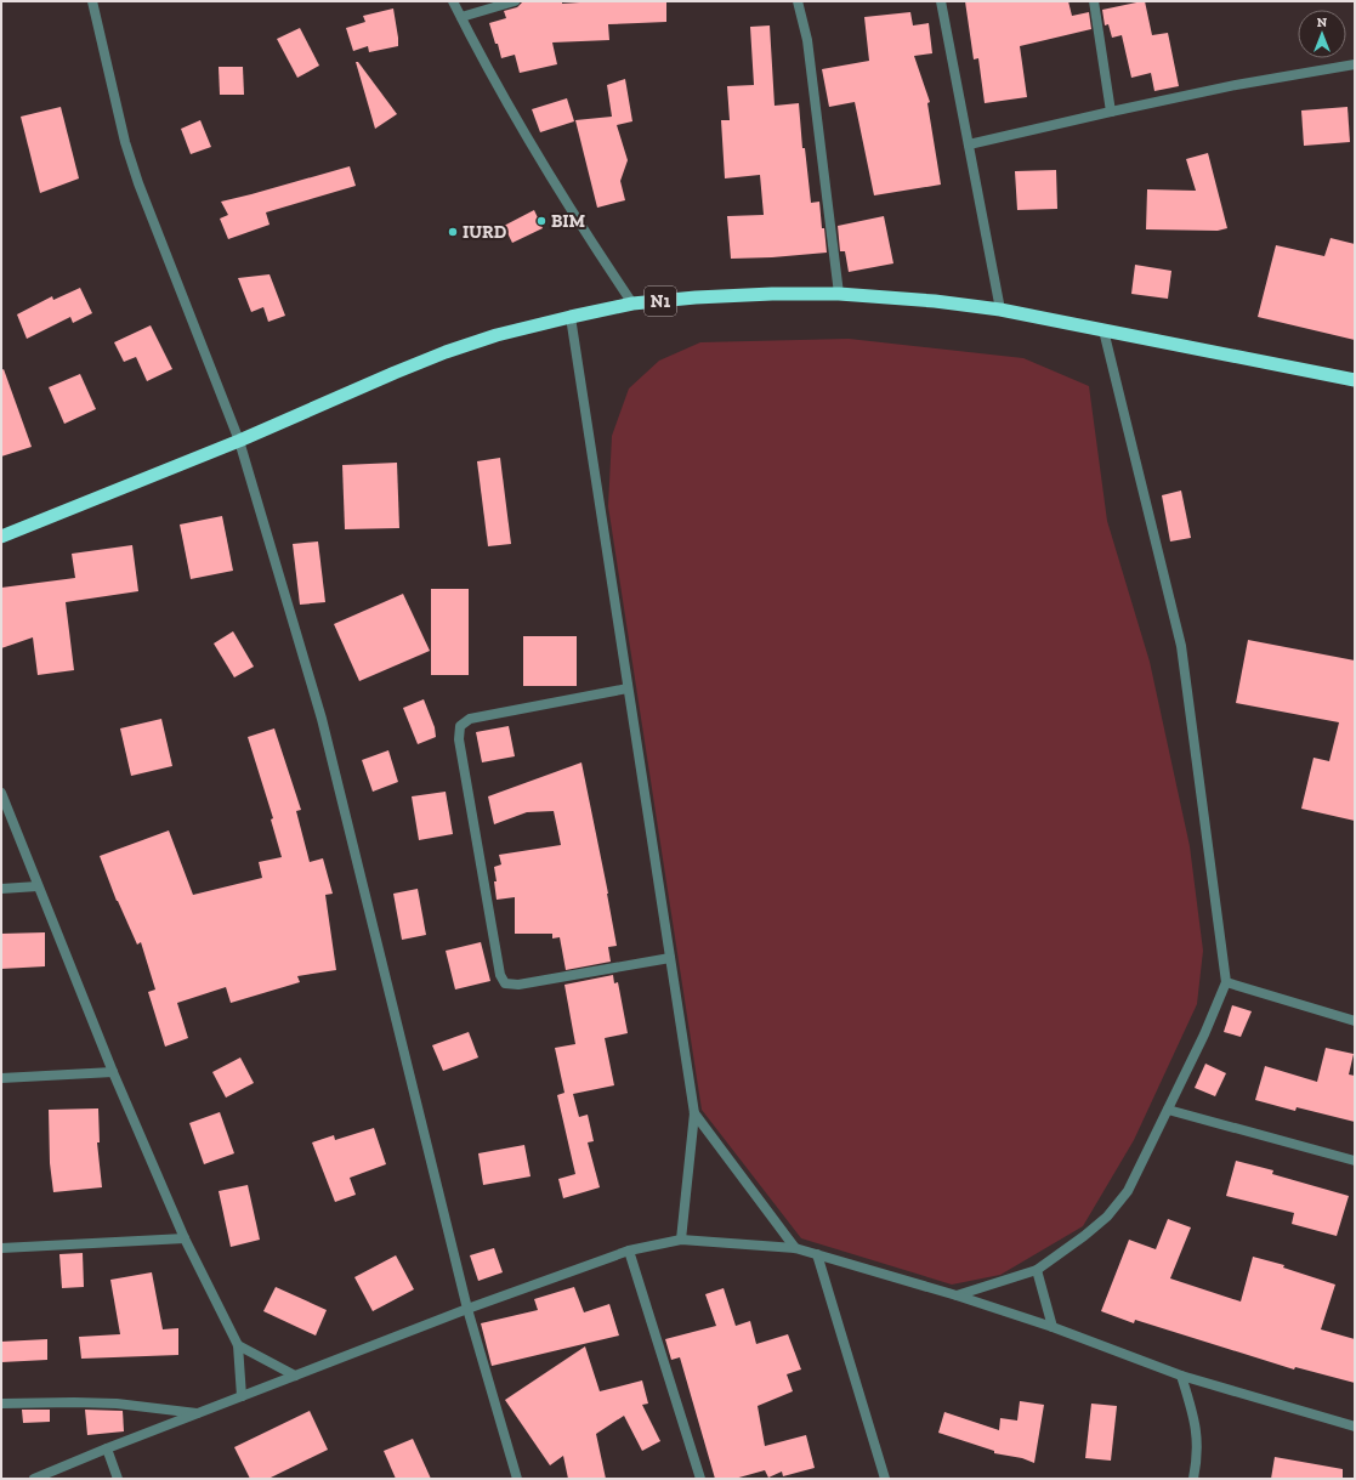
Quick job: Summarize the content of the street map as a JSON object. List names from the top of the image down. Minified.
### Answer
{"streets":{"highway":["N1"]},"places":["BIM","IURD"],"north":"top"}
